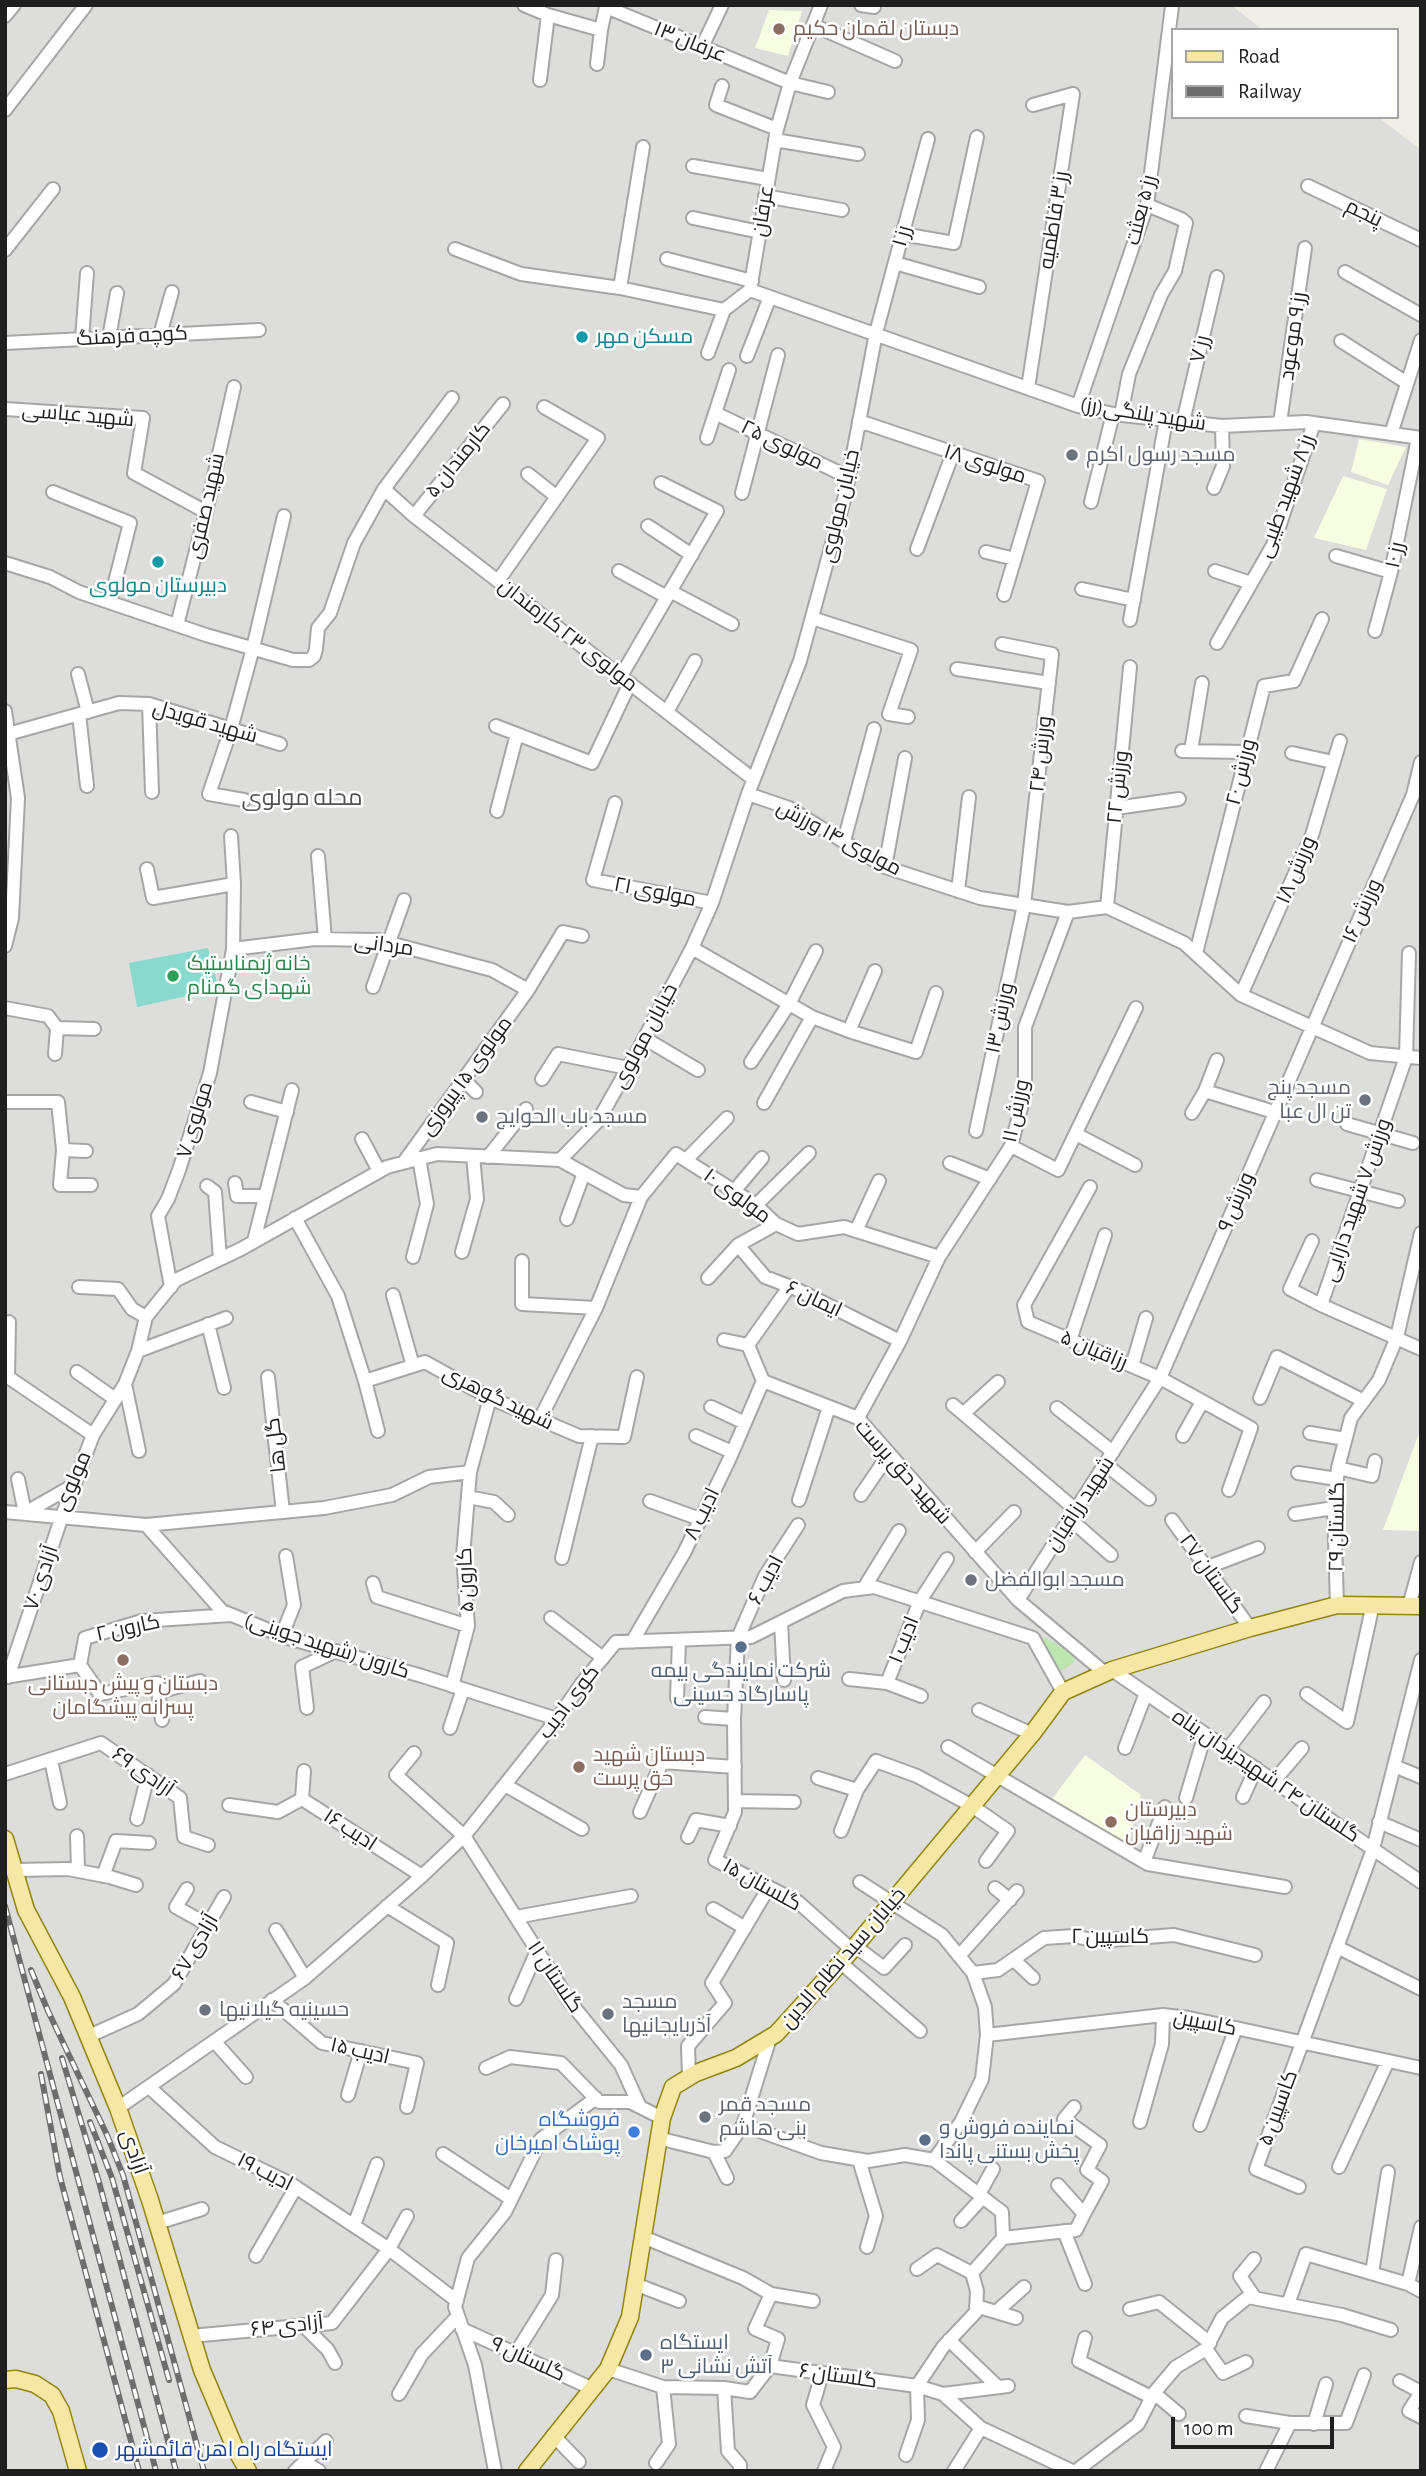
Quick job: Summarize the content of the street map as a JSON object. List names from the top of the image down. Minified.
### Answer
{"streets":{"main road":["خیابان سید نظام الدین","آزادی"],"street":["عرفان ۱۳","رز ۵ بعثت","عرفان","پنجم","رز ۳ فاطمیه","رز ۱","کوچه فرهنگ","رز ۹ موعود","رز ۷","شهید پلنگی(رز)","شهید عباسی","مولوی ۲۵","کارمندان ۵","مولوی ۱۸","رز ۸ شهید طیبی","شهید صفری","خیابان مولوی","رز ۱۰","مولوی ۲۳ کارمندان","شهید قویدل","ورزش ۲۴","ورزش ۲۰","ورزش ۲۲","مولوی ۱۴ ورزش","ورزش ۱۸","مولوی ۲۱","ورزش ۱۶","مردانی","ورزش ۱۳","مولوی ۱۵ پیروزی","ورزش ۱۱","مولوی ۷","مولوی ۱۰","ورزش ۷ شهید دارایی","ورزش ۹","ایمان ۶","رزاقیان ۵","شهید گوهری","گل ها","شهید حق پرست","مولوی","شهید رزاقیان","ادیب ۸","گلستان ۲۹","گلستان ۲۷","آزادی ۷۰","کارون ۵","ادیب ۶","کارون ۲","ادیب ۱","کارون (شهید جوینی)","کوی ادیب","آزادی ۶۹","گلستان ۲۴ شهیدیزدان پناه","ادیب ۱۶","گلستان ۱۵","کاسپین ۲","آزادی ۶۷","گلستان ۱۱","کاسپین","ادیب ۱۵","کاسپین ۵","ادیب ۱۹","آزادی ۶۴","گلستان ۹","گلستان ۶"]},"crossings":[["عرفان ۱۳","عرفان"],["رز ۵ بعثت","شهید پلنگی(رز)"],["رز ۳ فاطمیه","شهید پلنگی(رز)"],["رز ۱","شهید پلنگی(رز)"],["رز ۱","خیابان مولوی"],["رز ۹ موعود","شهید پلنگی(رز)"],["رز ۷","شهید پلنگی(رز)"],["شهید پلنگی(رز)","رز ۸ شهید طیبی"],["شهید پلنگی(رز)","خیابان مولوی"],["شهید پلنگی(رز)","رز ۱۰"],["شهید عباسی","شهید صفری"],["مولوی ۲۵","خیابان مولوی"],["کارمندان ۵","مولوی ۲۳ کارمندان"],["مولوی ۱۸","خیابان مولوی"],["خیابان مولوی","مولوی ۲۳ کارمندان"],["خیابان مولوی","مولوی ۱۴ ورزش"],["خیابان مولوی","مولوی ۲۱"],["ورزش ۲۴","مولوی ۱۴ ورزش"],["ورزش ۲۴","ورزش ۱۳"],["ورزش ۲۲","مولوی ۱۴ ورزش"],["مولوی ۱۴ ورزش","ورزش ۱۳"],["مولوی ۱۴ ورزش","ورزش ۱۱"],["ورزش ۱۶","ورزش ۹"],["مردانی","مولوی ۱۵ پیروزی"],["مردانی","مولوی ۷"],["ورزش ۱۱","مولوی ۱۰"],["ورزش ۱۱","ایمان ۶"],["ورزش ۱۱","شهید حق پرست"],["ورزش ۷ شهید دارایی","گلستان ۲۹"],["ورزش ۹","رزاقیان ۵"],["ورزش ۹","شهید رزاقیان"],["رزاقیان ۵","شهید رزاقیان"],["شهید گوهری","کارون ۵"],["شهید حق پرست","شهید رزاقیان"],["شهید حق پرست","ادیب ۸"],["مولوی","آزادی ۷۰"],["ادیب ۸","کوی ادیب"],["آزادی ۷۰","کارون ۲"],["کارون ۵","کارون (شهید جوینی)"],["ادیب ۶","کوی ادیب"],["ادیب ۶","گلستان ۱۵"],["کارون ۲","کارون (شهید جوینی)"],["ادیب ۱","کوی ادیب"],["کارون (شهید جوینی)","کوی ادیب"],["کوی ادیب","ادیب ۱۶"],["کوی ادیب","گلستان ۱۵"],["کوی ادیب","گلستان ۱۱"],["کوی ادیب","ادیب ۱۵"],["کوی ادیب","آزادی"],["کوی ادیب","ادیب ۱۹"],["گلستان ۱۵","خیابان سید نظام الدین"],["آزادی ۶۷","آزادی"],["خیابان سید نظام الدین","گلستان ۹"],["خیابان سید نظام الدین","گلستان ۶"],["کاسپین","کاسپین ۵"],["آزادی","آزادی ۶۴"],["ادیب ۱۹","آزادی ۶۴"]],"districts":["محله مولوی"],"places":["دبستان لقمان حکیم","مسکن مهر","مسجد رسول اکرم","دبیرستان مولوی","خانه ژیمناستیک شهدای گمنام","مسجد پنج تن ال عبا","مسجد باب الحوایج","مسجد ابوالفضل","شرکت نمایندگی بیمه پاسارگاد حسینی","دبستان و پیش دبستانی پسرانه پیشگامان","دبستان شهید حق پرست","دبیرستان شهید رزاقیان","حسینیه گیلانیها","مسجد آذربایجانیها","مسجد قمر بنی هاشم","فروشگاه پوشاک امیرخان","نماینده فروش و پخش بستنی پاندا","ایستگاه آتش نشانی ۳","ایستگاه راه اهن قائمشهر"],"legend":["Road","Railway"],"scale_bar":"100 m"}
